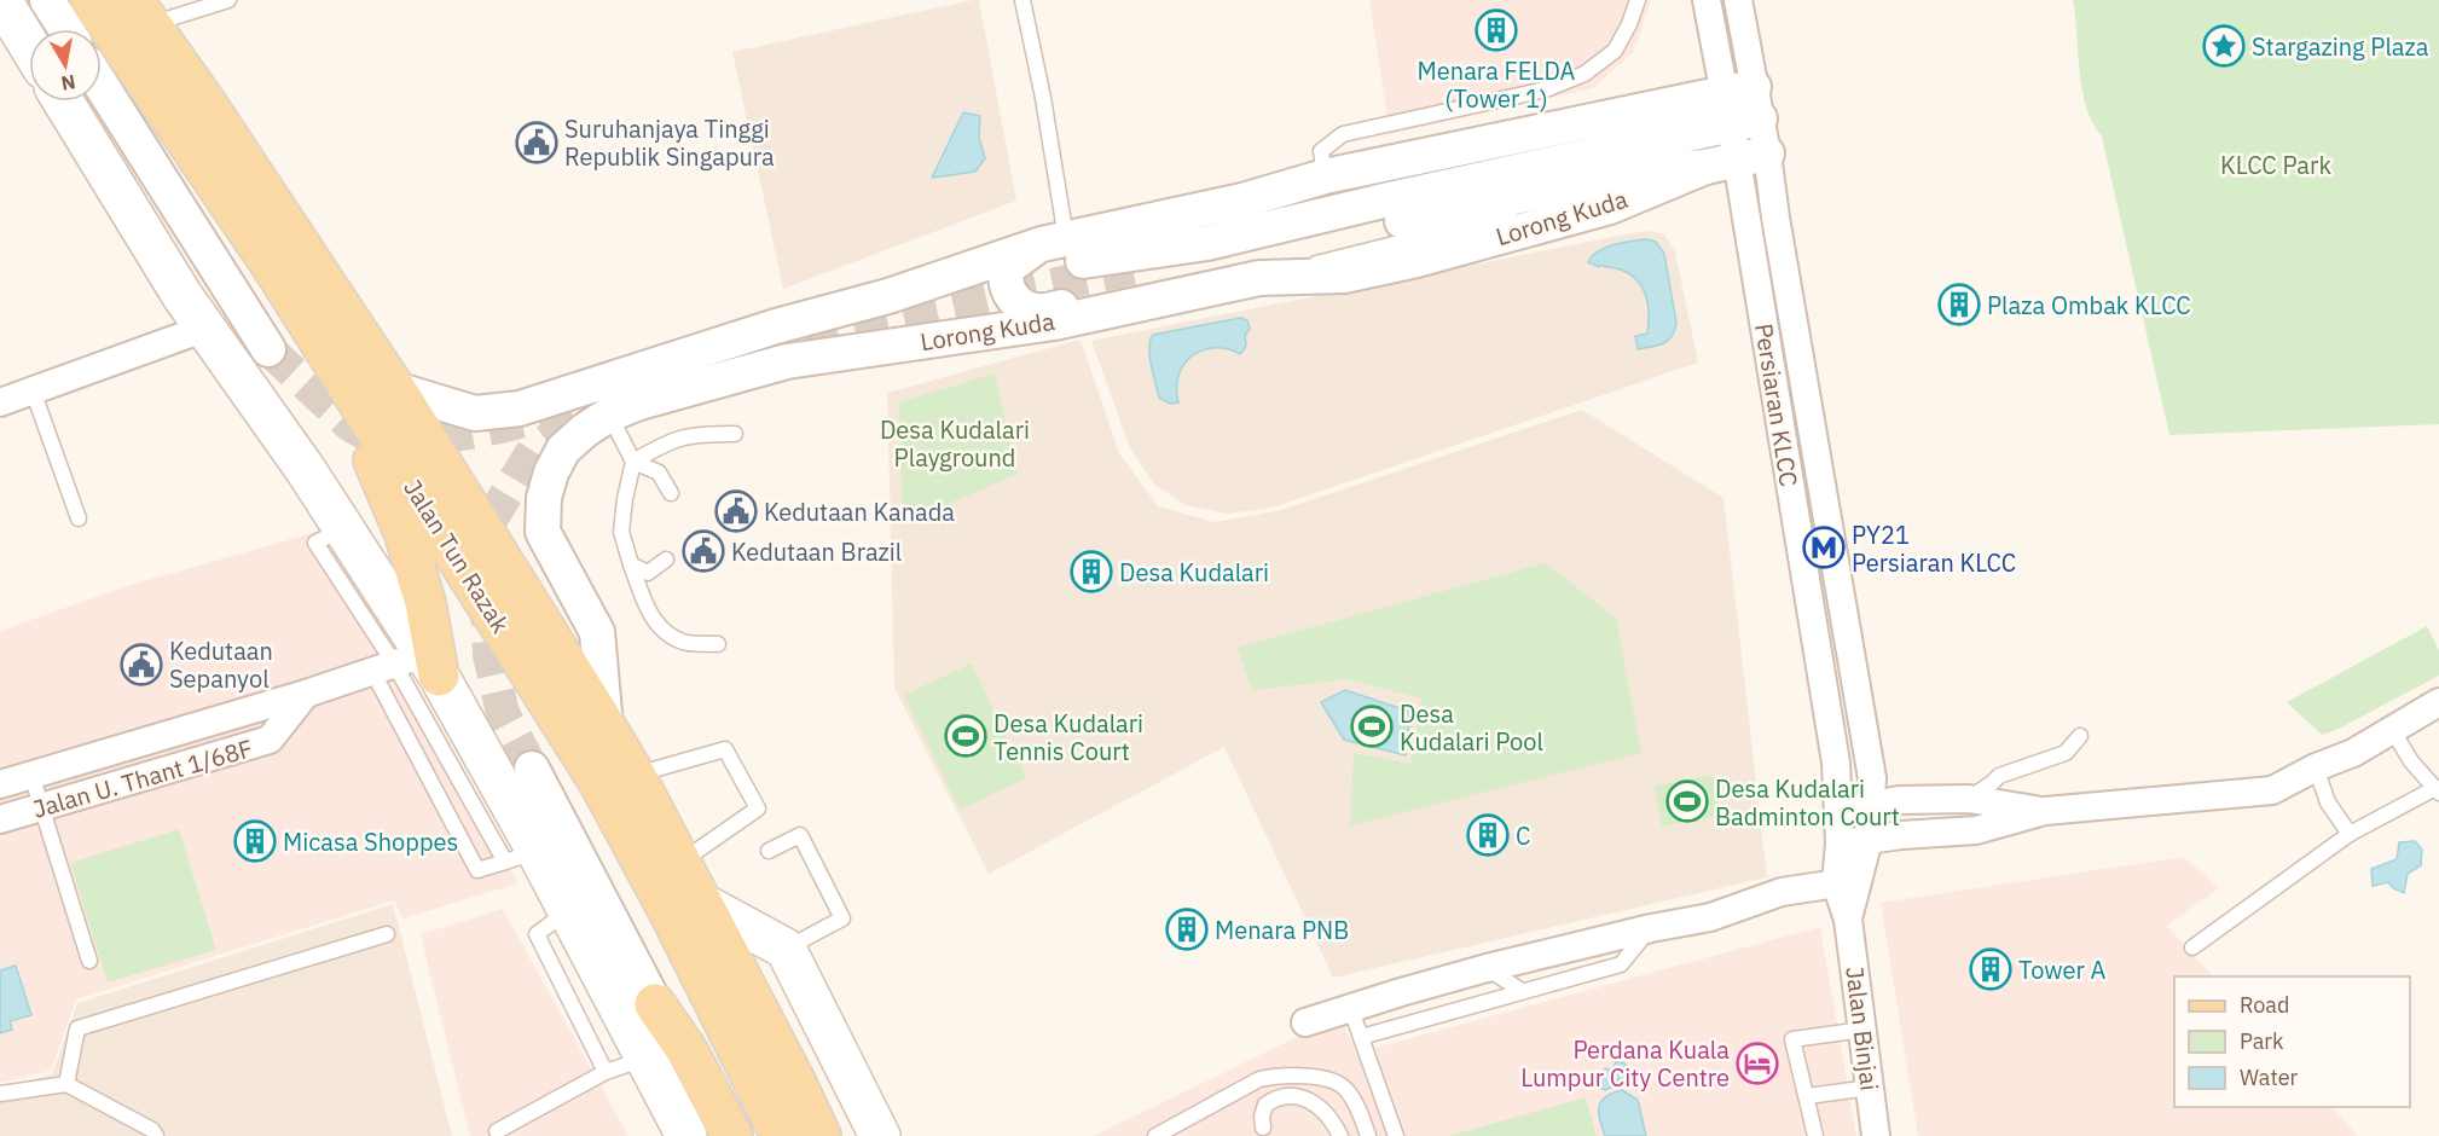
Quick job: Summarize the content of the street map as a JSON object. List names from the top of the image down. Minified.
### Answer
{"streets":{"main road":["Jalan Tun Razak"],"street":["Lorong Kuda","Persiaran KLCC","Jalan U. Thant 1/68F","Jalan Binjai"]},"crossings":[["Lorong Kuda","Persiaran KLCC"],["Lorong Kuda","Jalan Tun Razak"],["Persiaran KLCC","Jalan Binjai"]],"parks":["KLCC Park","Desa Kudalari Playground"],"places":{"building":["Menara FELDA (Tower 1)","Plaza Ombak KLCC","Desa Kudalari","C","Micasa Shoppes","Menara PNB","Tower A"],"place":["Stargazing Plaza"],"public building":["Suruhanjaya Tinggi Republik Singapura","Kedutaan Kanada","Kedutaan Brazil","Kedutaan Sepanyol"],"metro station":["PY21 Persiaran KLCC"],"sports":["Desa Kudalari Pool","Desa Kudalari Tennis Court","Desa Kudalari Badminton Court"],"hotel":["Perdana Kuala Lumpur City Centre"]},"legend":["Road","Park","Water"],"north":"bottom"}
